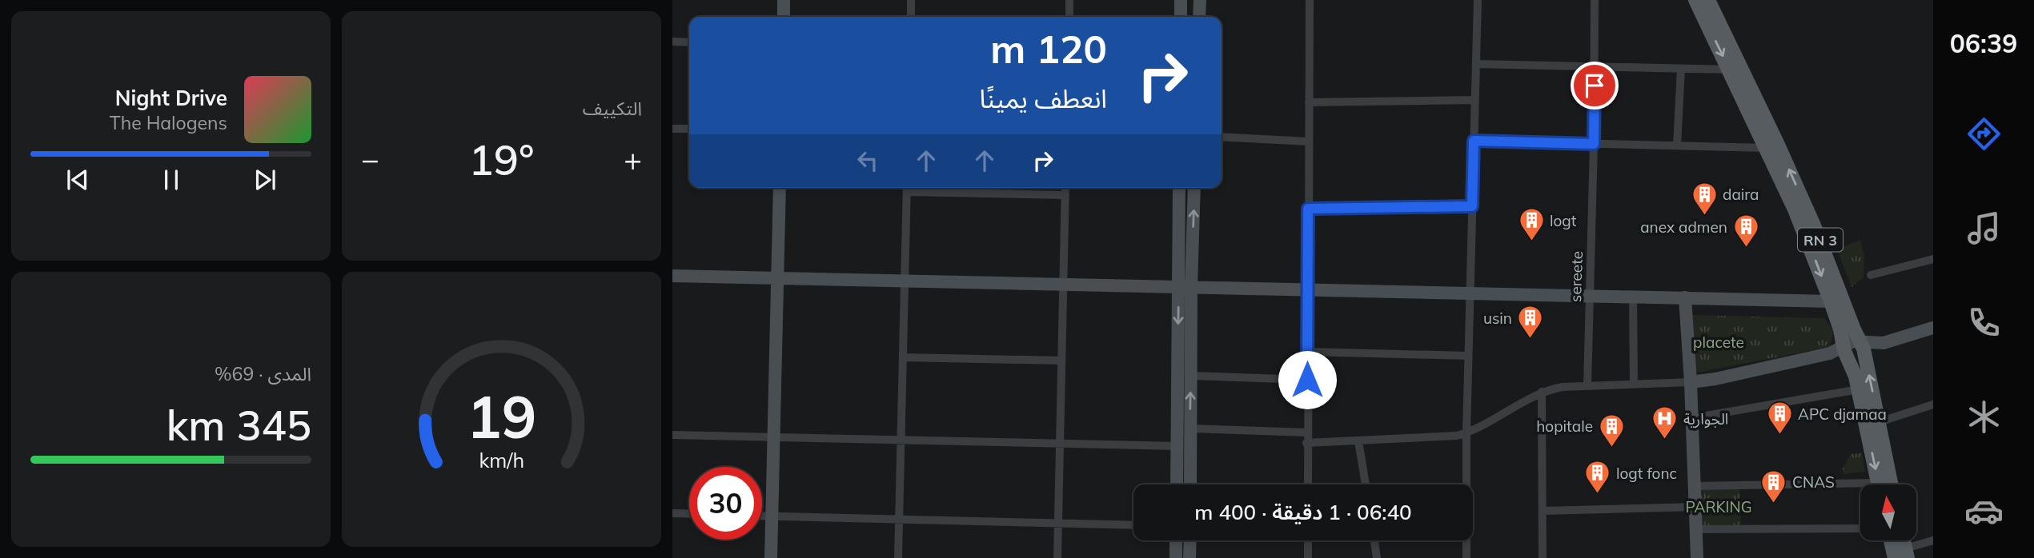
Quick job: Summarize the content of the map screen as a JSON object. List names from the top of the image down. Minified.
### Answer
{"streets":{"main road":["RN 3"],"street":["sereete"]},"parks":["placete","PARKING"],"places":{"building":["daira","logt","anex admen","usin","APC djamaa","hopitale","logt fonc","CNAS"],"hospital":["الجوارية"]},"north":"top","page":{"tabs":"06:39","tile":["التكييف",["المدى · 69%","345 km"]],"turn":["120 m","انعطف يمينًا"],"song":["Night Drive","The Halogens"],"heat":["−","19°","+"],"limit":"30","trip":"06:40 · 1 دقيقة · 400 m","gauge":["19","km/h"]}}
